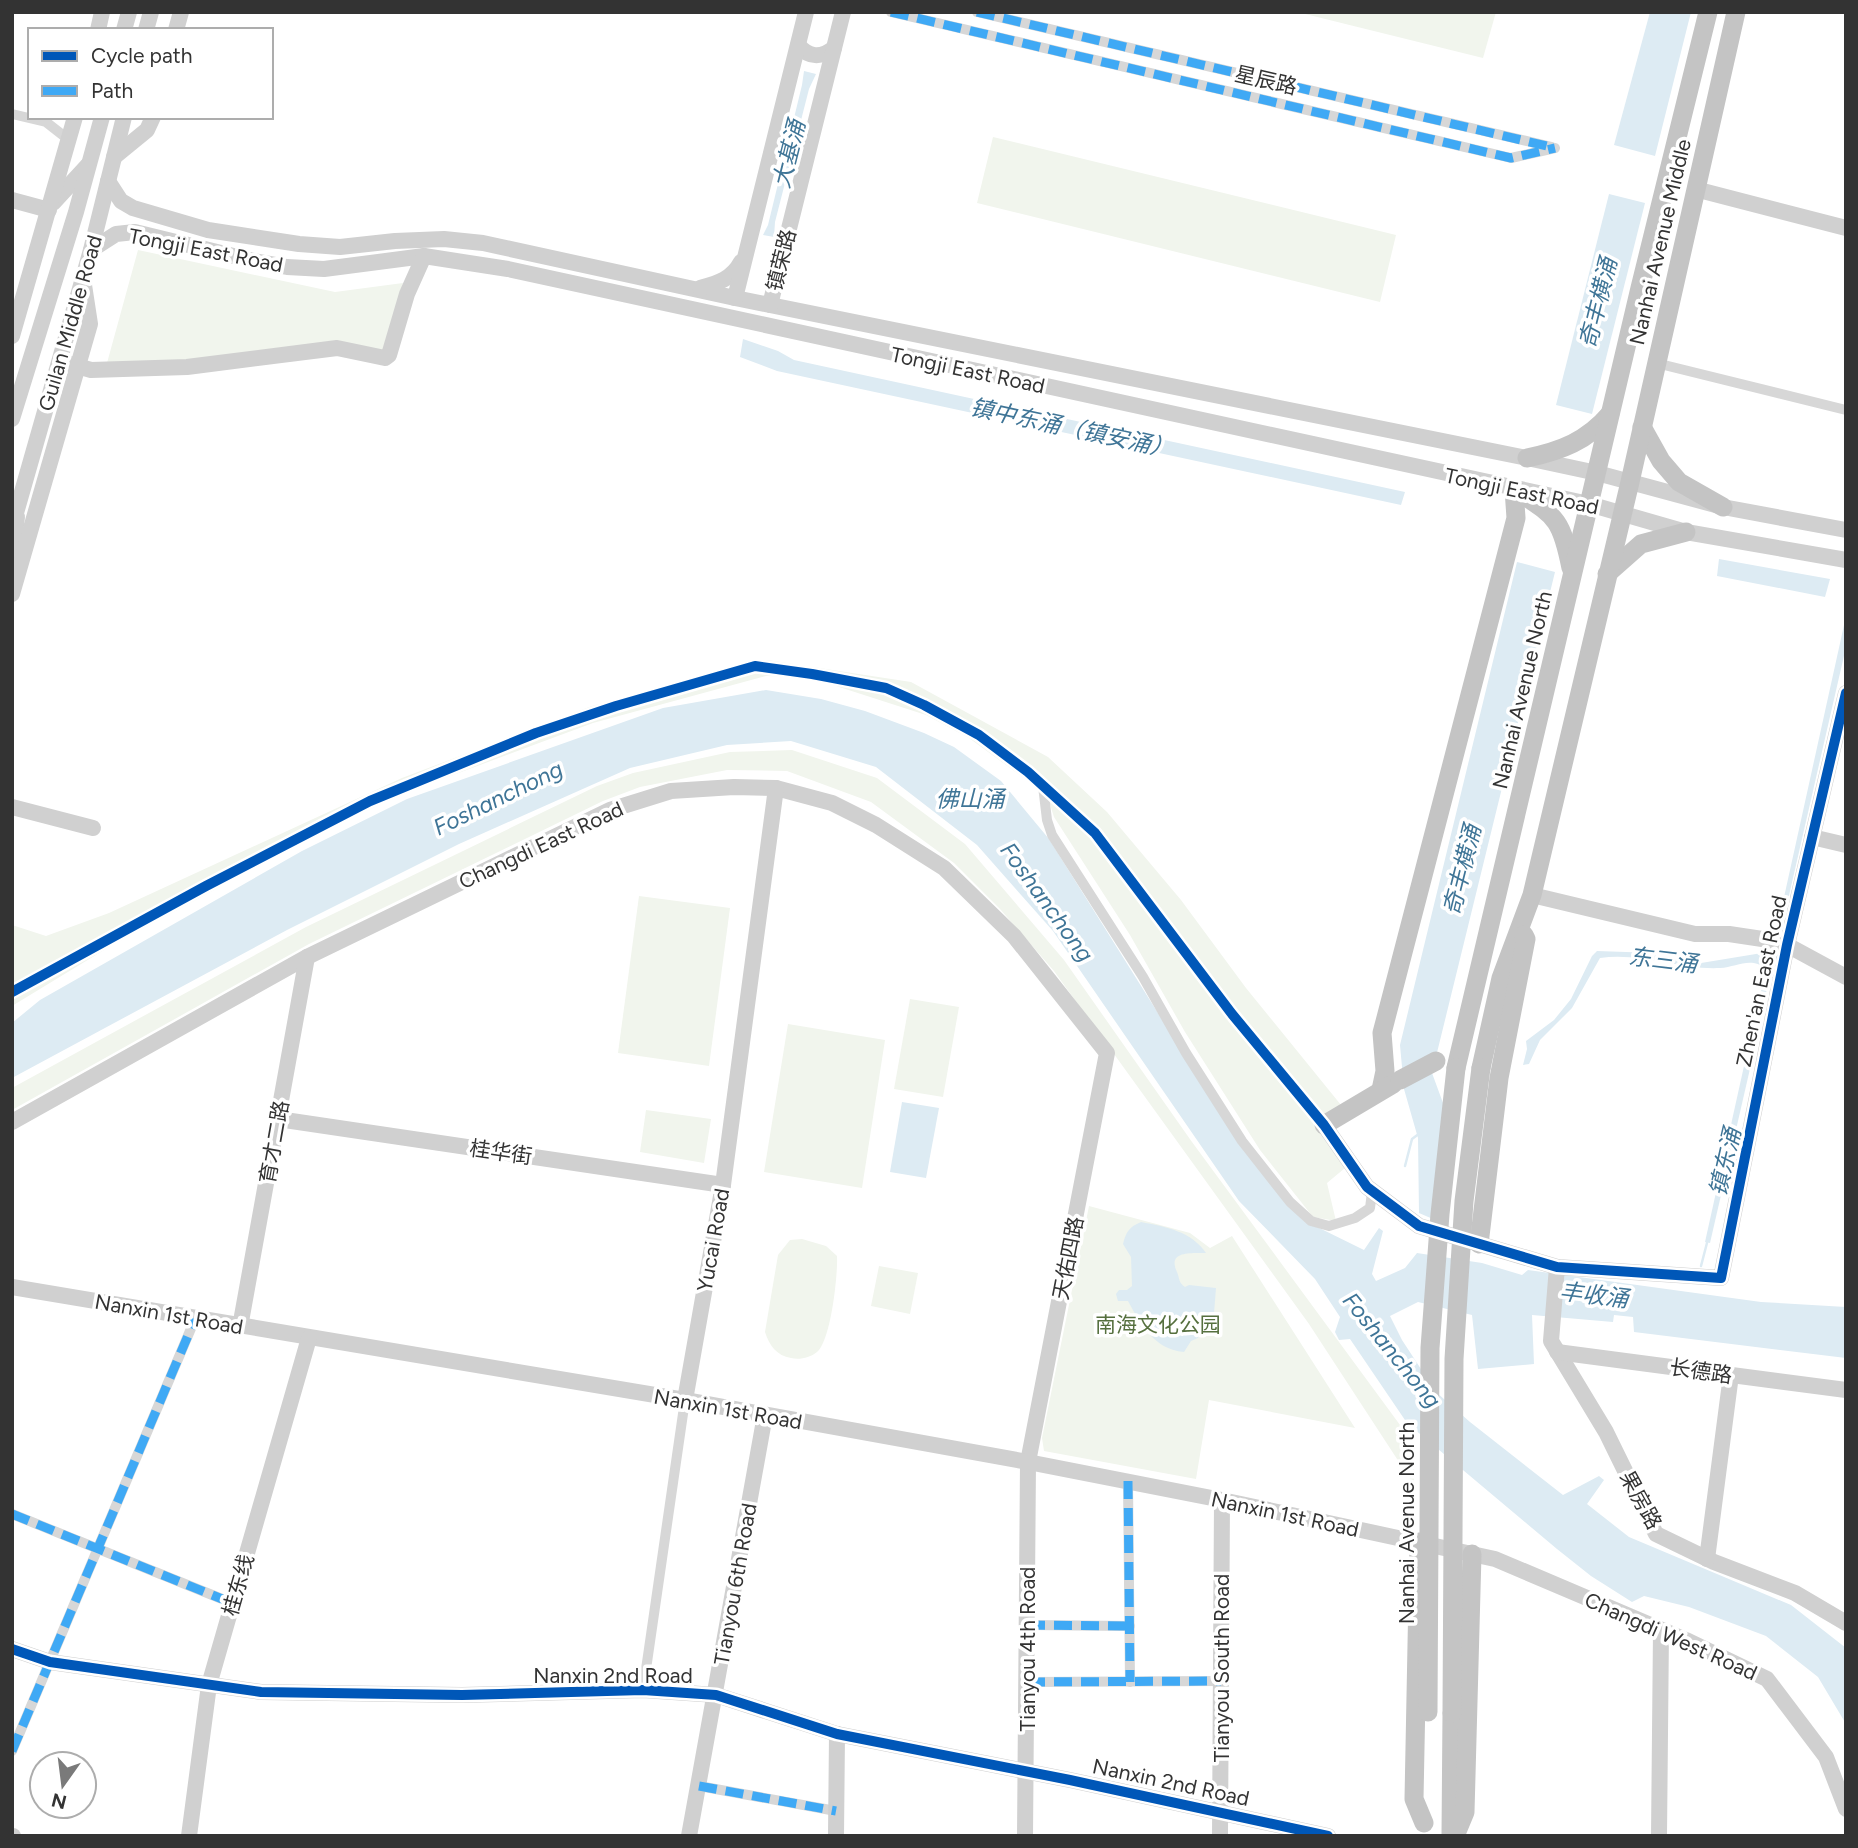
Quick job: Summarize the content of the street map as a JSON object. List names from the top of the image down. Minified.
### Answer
{"streets":{"highway":["Nanhai Avenue Middle","Nanhai Avenue North"],"street":["星辰路","Tongji East Road","镇荣路","Guilan Middle Road","Changdi East Road","Zhen'an East Road","育才二路","桂华街","Yucai Road","天佑四路","Nanxin 1st Road","长德路","果房路","Tianyou 6th Road","桂东线","Changdi West Road","Tianyou 4th Road","Tianyou South Road","Nanxin 2nd Road"]},"crossings":[["Nanhai Avenue Middle","Tongji East Road"],["Nanhai Avenue Middle","Nanhai Avenue North"],["Tongji East Road","镇荣路"],["Tongji East Road","Guilan Middle Road"],["Tongji East Road","Nanhai Avenue North"],["Changdi East Road","育才二路"],["Changdi East Road","Yucai Road"],["Changdi East Road","天佑四路"],["Zhen'an East Road","果房路"],["育才二路","桂华街"],["育才二路","Nanxin 1st Road"],["桂华街","Yucai Road"],["Yucai Road","Nanxin 1st Road"],["Yucai Road","Nanxin 2nd Road"],["天佑四路","Nanxin 1st Road"],["天佑四路","Tianyou 4th Road"],["Nanxin 1st Road","Tianyou 6th Road"],["Nanxin 1st Road","桂东线"],["Nanxin 1st Road","Changdi West Road"],["Nanxin 1st Road","Tianyou 4th Road"],["Nanxin 1st Road","Tianyou South Road"],["长德路","果房路"],["Tianyou 6th Road","Nanxin 2nd Road"],["桂东线","Nanxin 2nd Road"],["Tianyou 4th Road","Nanxin 2nd Road"],["Tianyou South Road","Nanxin 2nd Road"]],"water":["大基涌","奇丰横涌","镇中东涌（镇安涌）","Foshanchong","佛山涌","东三涌","镇东涌","丰收涌"],"parks":["南海文化公园"],"legend":["Cycle path","Path"],"north":"bottom"}
